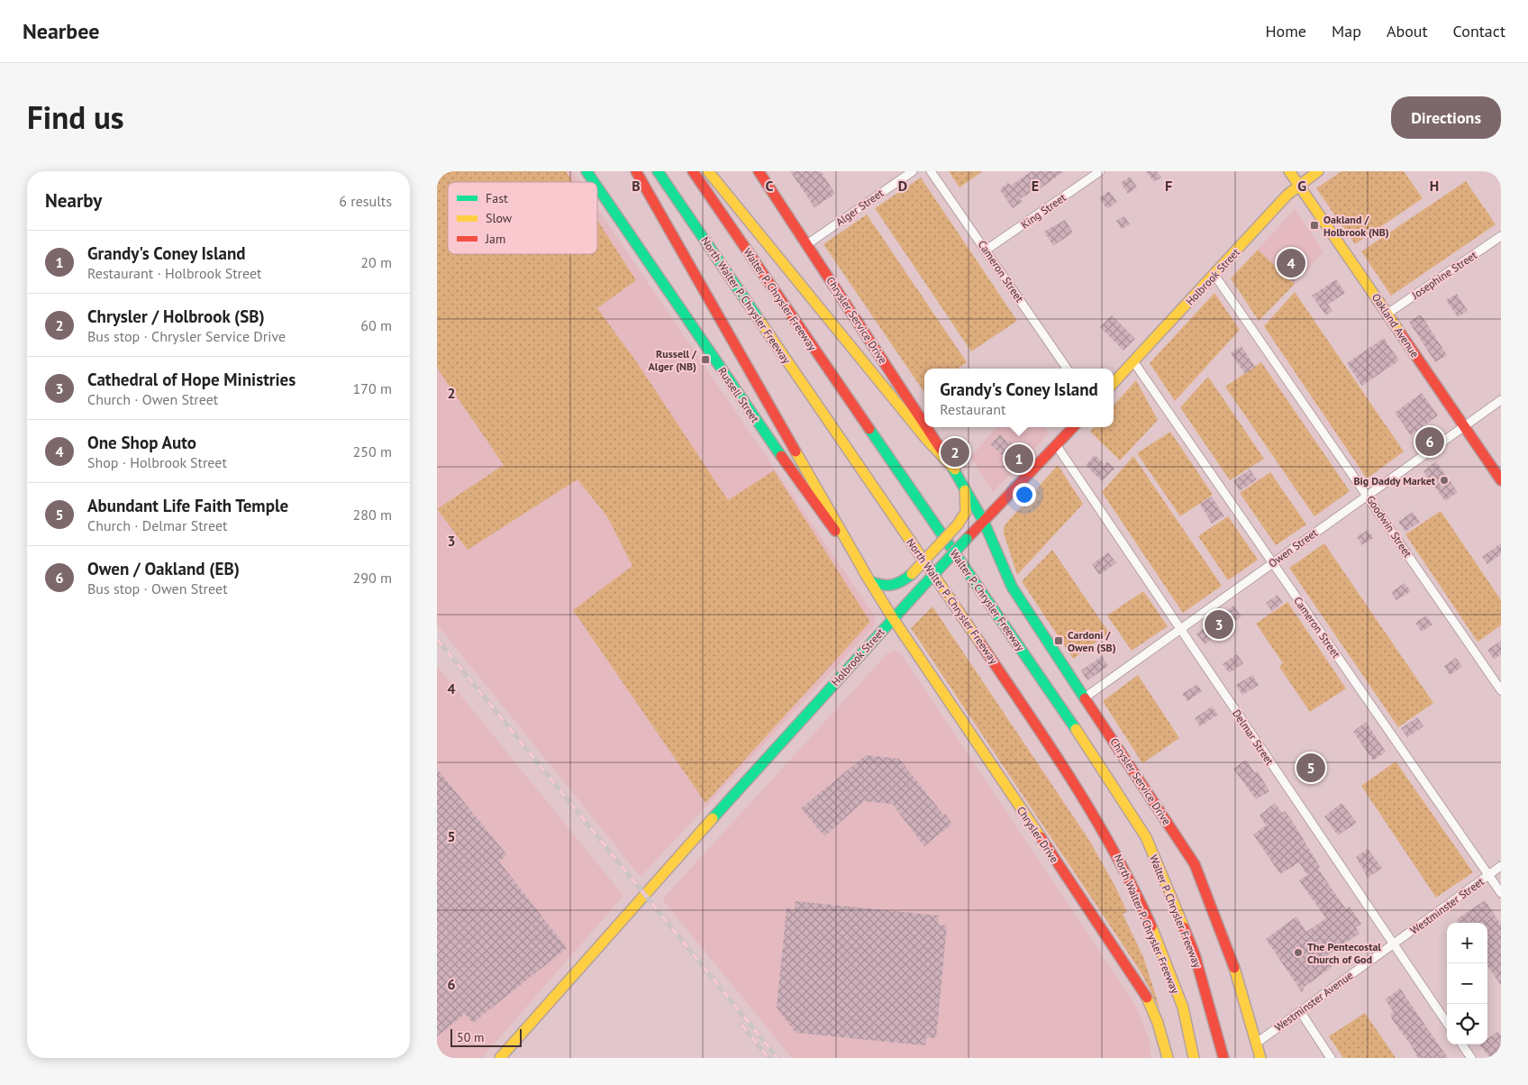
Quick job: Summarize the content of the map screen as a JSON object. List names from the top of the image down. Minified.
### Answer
{"streets":{"main road":["Holbrook Street","Walter P. Chrysler Freeway","North Walter P. Chrysler Freeway","Chrysler Service Drive","Oakland Avenue","Russell Street","Chrysler Drive"],"street":["Alger Street","King Street","Cameron Street","Josephine Street","Goodwin Street","Owen Street","Delmar Street","Westminster Street","Westminster Avenue"]},"crossings":[["Alger Street","Chrysler Service Drive"],["King Street","Cameron Street"],["Cameron Street","Holbrook Street"],["Cameron Street","Owen Street"],["Cameron Street","Westminster Street"],["Josephine Street","Oakland Avenue"],["Holbrook Street","Chrysler Service Drive"],["Holbrook Street","Oakland Avenue"],["Holbrook Street","Russell Street"],["Holbrook Street","Goodwin Street"],["Holbrook Street","Delmar Street"],["Holbrook Street","Chrysler Drive"],["Chrysler Service Drive","Owen Street"],["Chrysler Service Drive","Westminster Avenue"],["Oakland Avenue","Owen Street"],["Russell Street","Chrysler Drive"],["Goodwin Street","Owen Street"],["Owen Street","Delmar Street"],["Delmar Street","Westminster Street"],["Delmar Street","Westminster Avenue"],["Westminster Street","Westminster Avenue"]],"places":{"transit":["Oakland / Holbrook (NB)","Russell / Alger (NB)","Cardoni / Owen (SB)"],"other":["Big Daddy Market","The Pentecostal Church of God"]},"legend":["Fast","Slow","Jam"],"scale_bar":"50 m","page":{"header":"Nearbee","nav":["Home","Map","About","Contact"],"title":"Find us","buttons":"Directions","heading":["Nearby","6 results"],"list":[{"mark":"1","name":"Grandy's Coney Island","note":"Restaurant · Holbrook Street","value":"20 m"},{"mark":"2","name":"Chrysler / Holbrook (SB)","note":"Bus stop · Chrysler Service Drive","value":"60 m"},{"mark":"3","name":"Cathedral of Hope Ministries","note":"Church · Owen Street","value":"170 m"},{"mark":"4","name":"One Shop Auto","note":"Shop · Holbrook Street","value":"250 m"},{"mark":"5","name":"Abundant Life Faith Temple","note":"Church · Delmar Street","value":"280 m"},{"mark":"6","name":"Owen / Oakland (EB)","note":"Bus stop · Owen Street","value":"290 m"}],"pins":["4","6","2","1","3","5"],"popup":["Grandy's Coney Island","Restaurant"],"map_buttons":["+","−"],"scale":"50 m"},"grid":{"columns":["B","C","D","E","F","G","H"],"rows":["2","3","4","5","6"]}}
